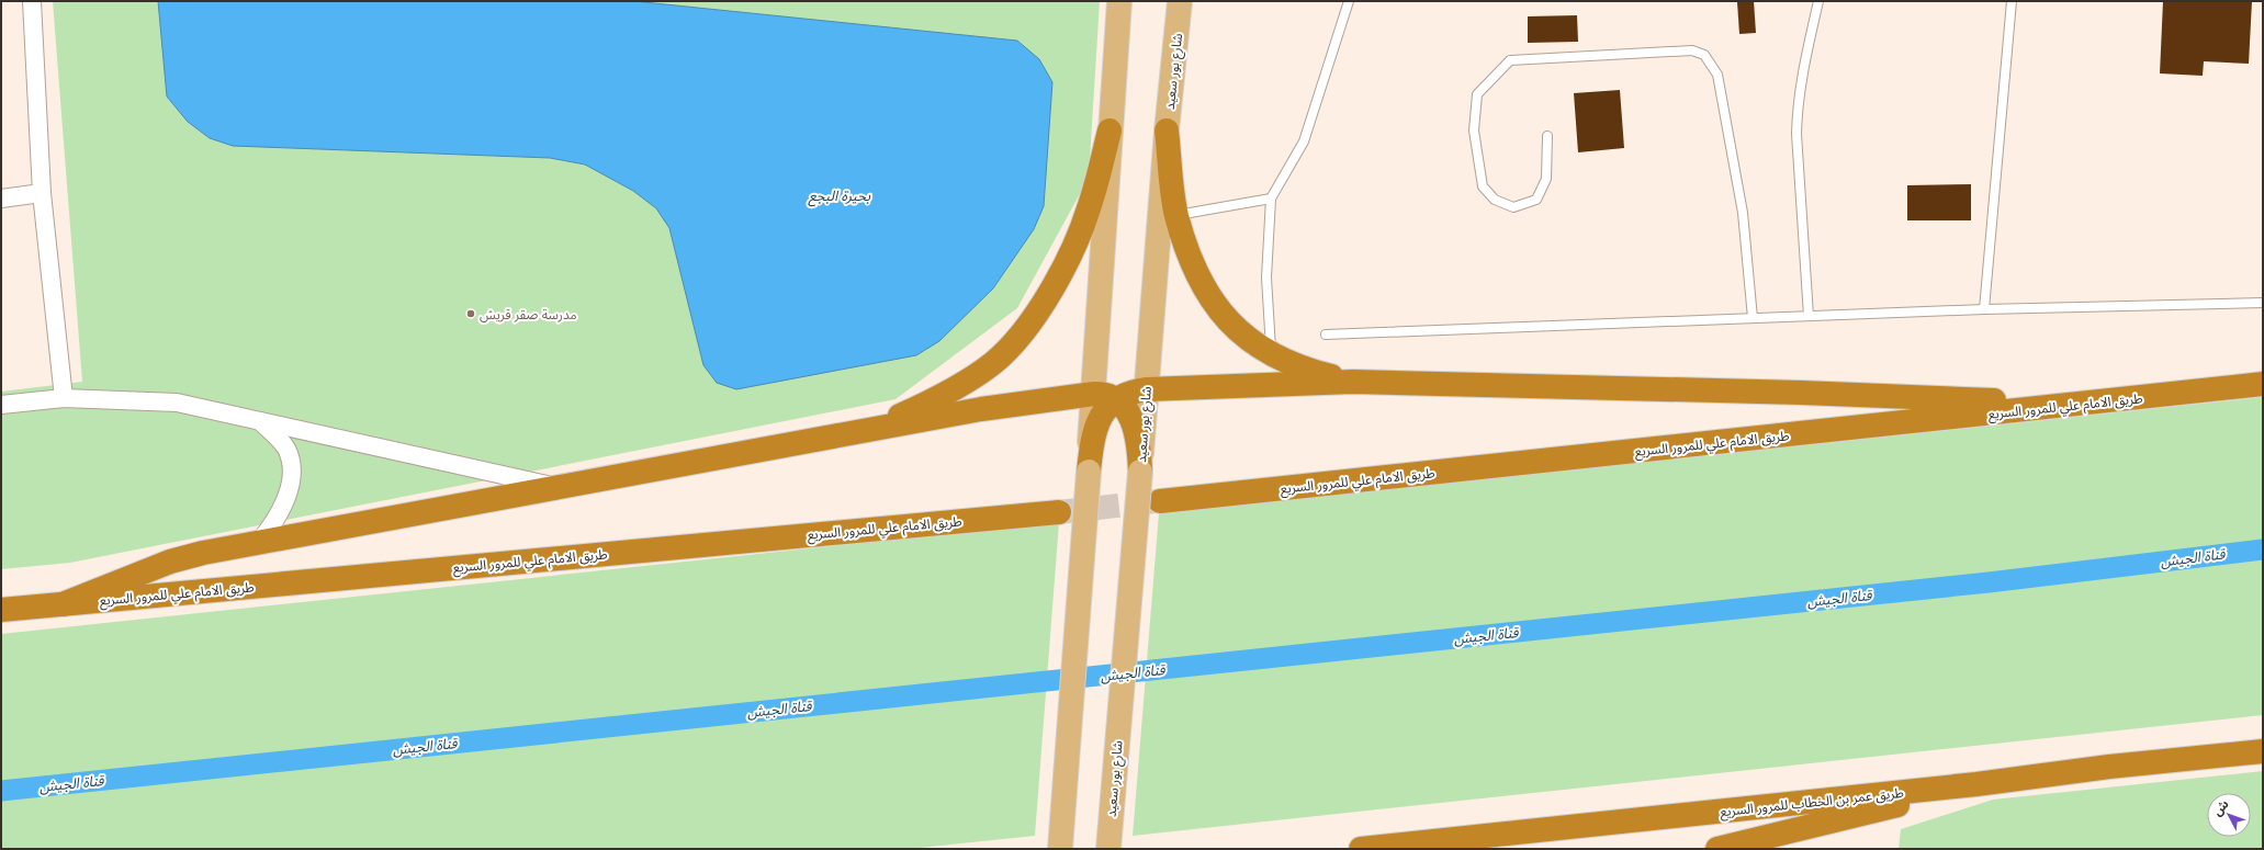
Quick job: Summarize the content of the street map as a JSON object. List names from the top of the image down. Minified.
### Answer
{"streets":{"highway":["طريق الامام علي للمرور السريع","طريق عمر بن الخطاب للمرور السريع"],"main road":["شارع بور سعيد"]},"water":["بحيرة البجع","قناة الجيش"],"places":["مدرسة صقر قريش"],"north":"top left"}
